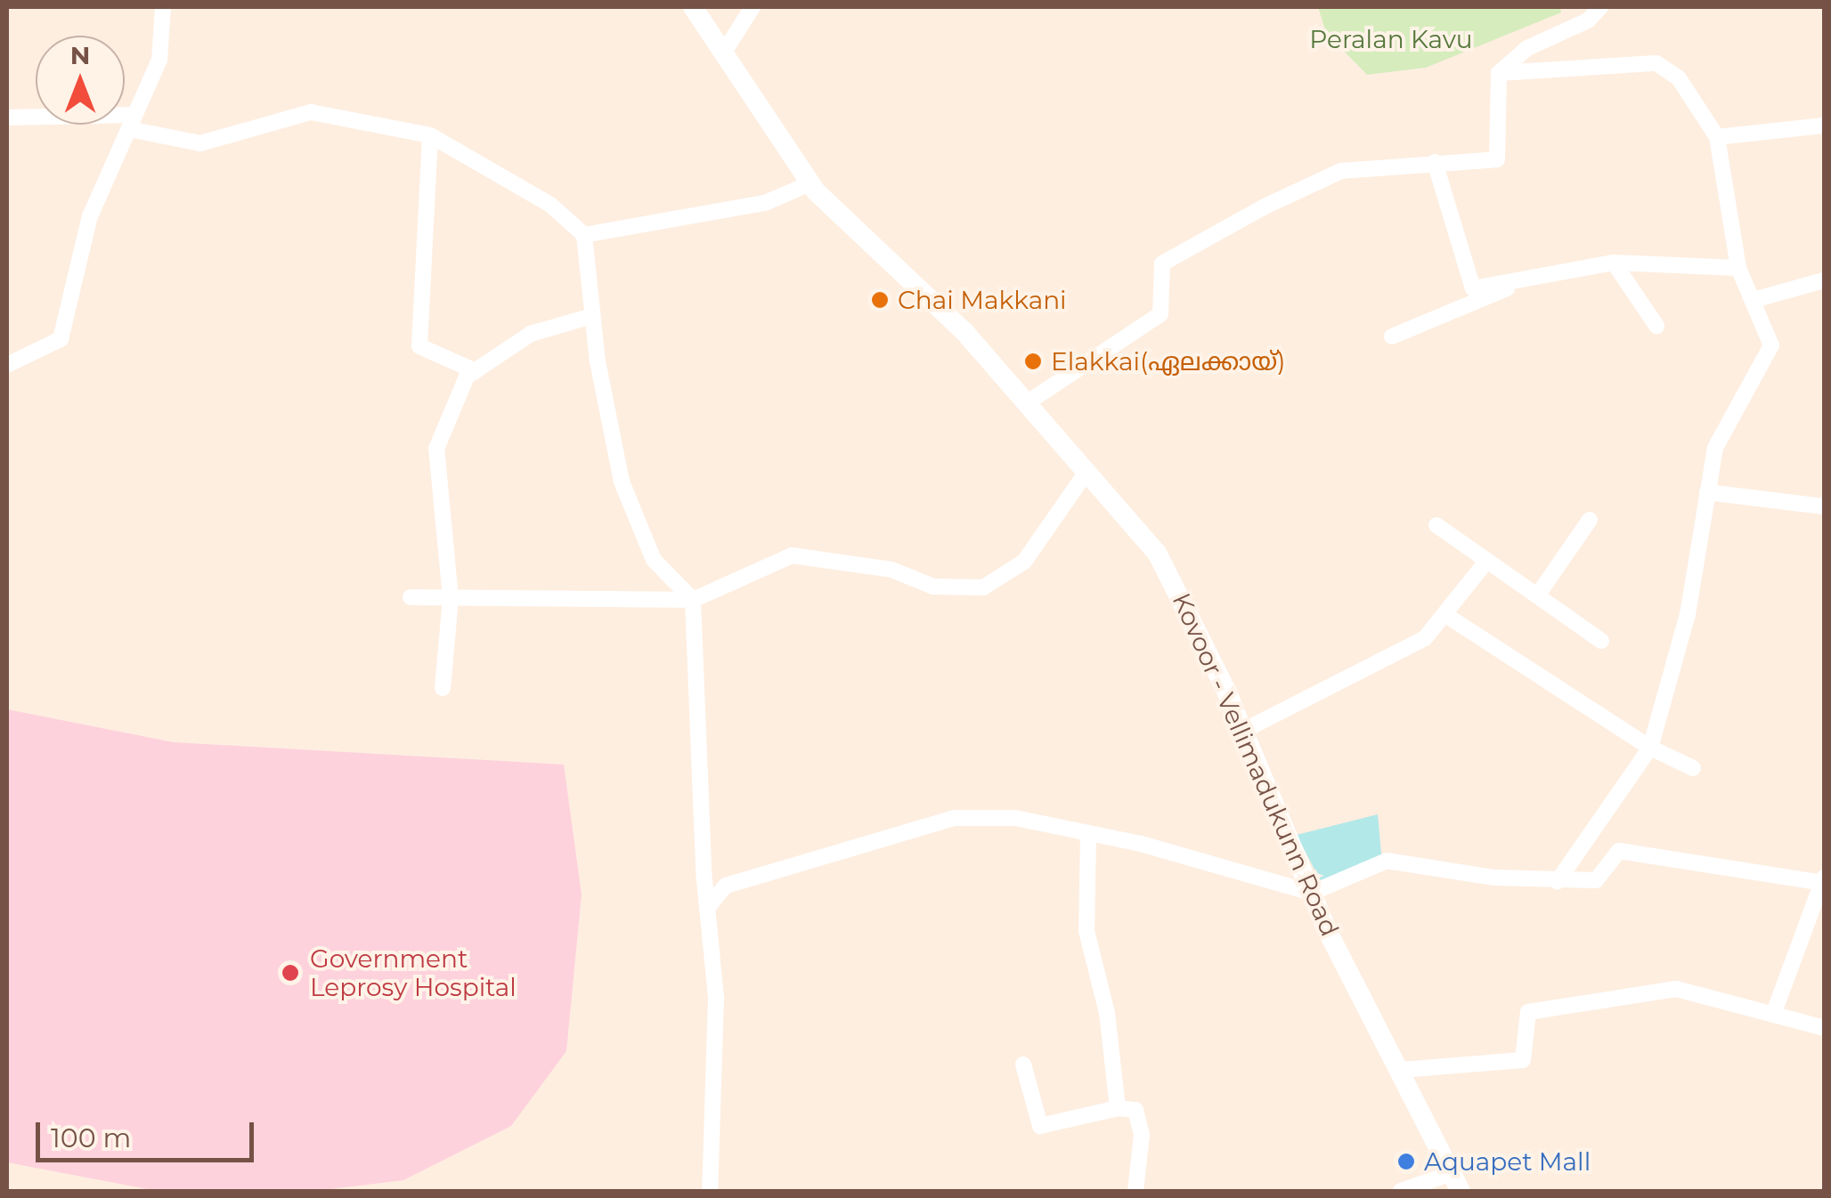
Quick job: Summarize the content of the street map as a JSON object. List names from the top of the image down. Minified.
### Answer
{"streets":{"street":["Kovoor - Vellimadukunn Road"]},"parks":["Peralan Kavu"],"places":["Chai Makkani","Elakkai(ഏലക്കായ്)","Government Leprosy Hospital","Aquapet Mall"],"scale_bar":"100 m","north":"top"}
